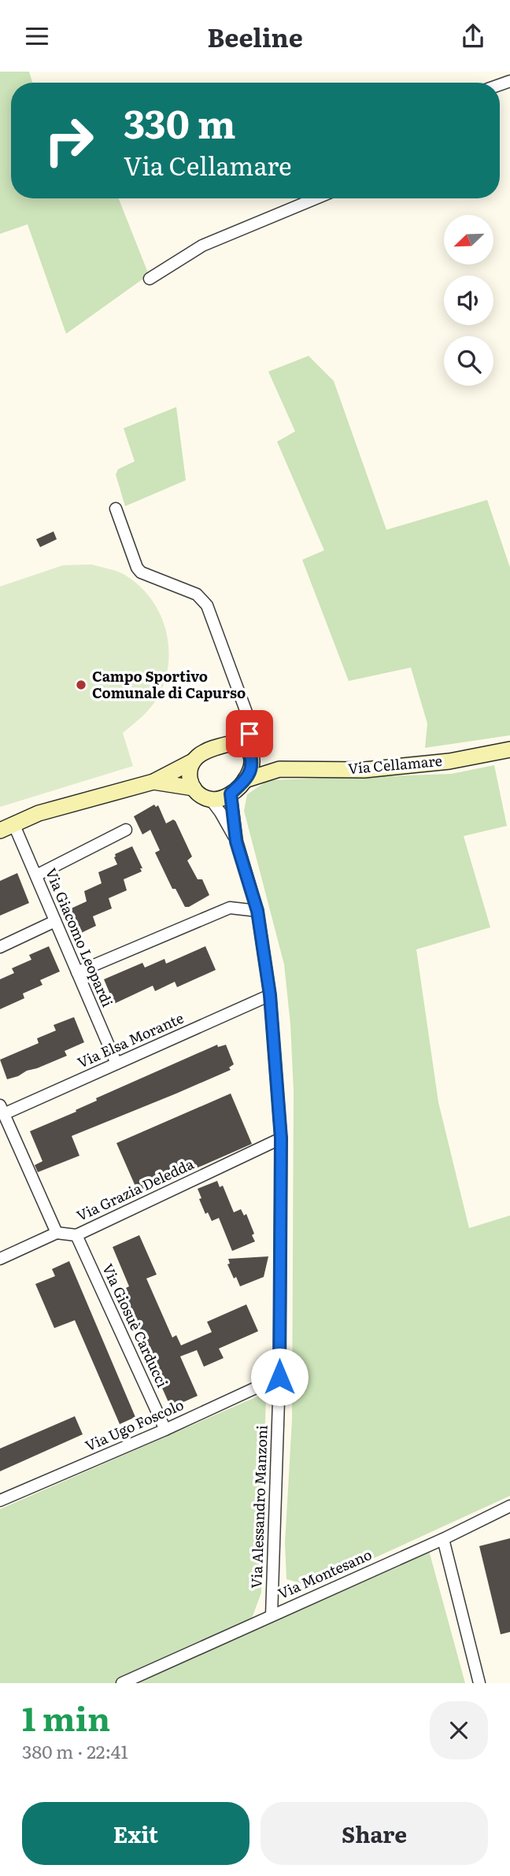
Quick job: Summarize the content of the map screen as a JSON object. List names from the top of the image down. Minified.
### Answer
{"streets":{"street":["Via Cellamare","Via Giacomo Leopardi","Via Elsa Morante","Via Grazia Deledda","Via Giosuè Carducci","Via Ugo Foscolo","Via Alessandro Manzoni","Via Montesano"]},"crossings":[["Via Cellamare","Via Alessandro Manzoni"],["Via Giacomo Leopardi","Via Elsa Morante"],["Via Elsa Morante","Via Alessandro Manzoni"],["Via Grazia Deledda","Via Giosuè Carducci"],["Via Grazia Deledda","Via Alessandro Manzoni"],["Via Giosuè Carducci","Via Ugo Foscolo"],["Via Ugo Foscolo","Via Alessandro Manzoni"],["Via Alessandro Manzoni","Via Montesano"]],"places":["Campo Sportivo Comunale di Capurso"],"north":"bottom left","page":{"header":"Beeline","turn":["330 m","Via Cellamare"],"heading":["1 min","380 m · 22:41"],"buttons":["Exit","Share"]}}
